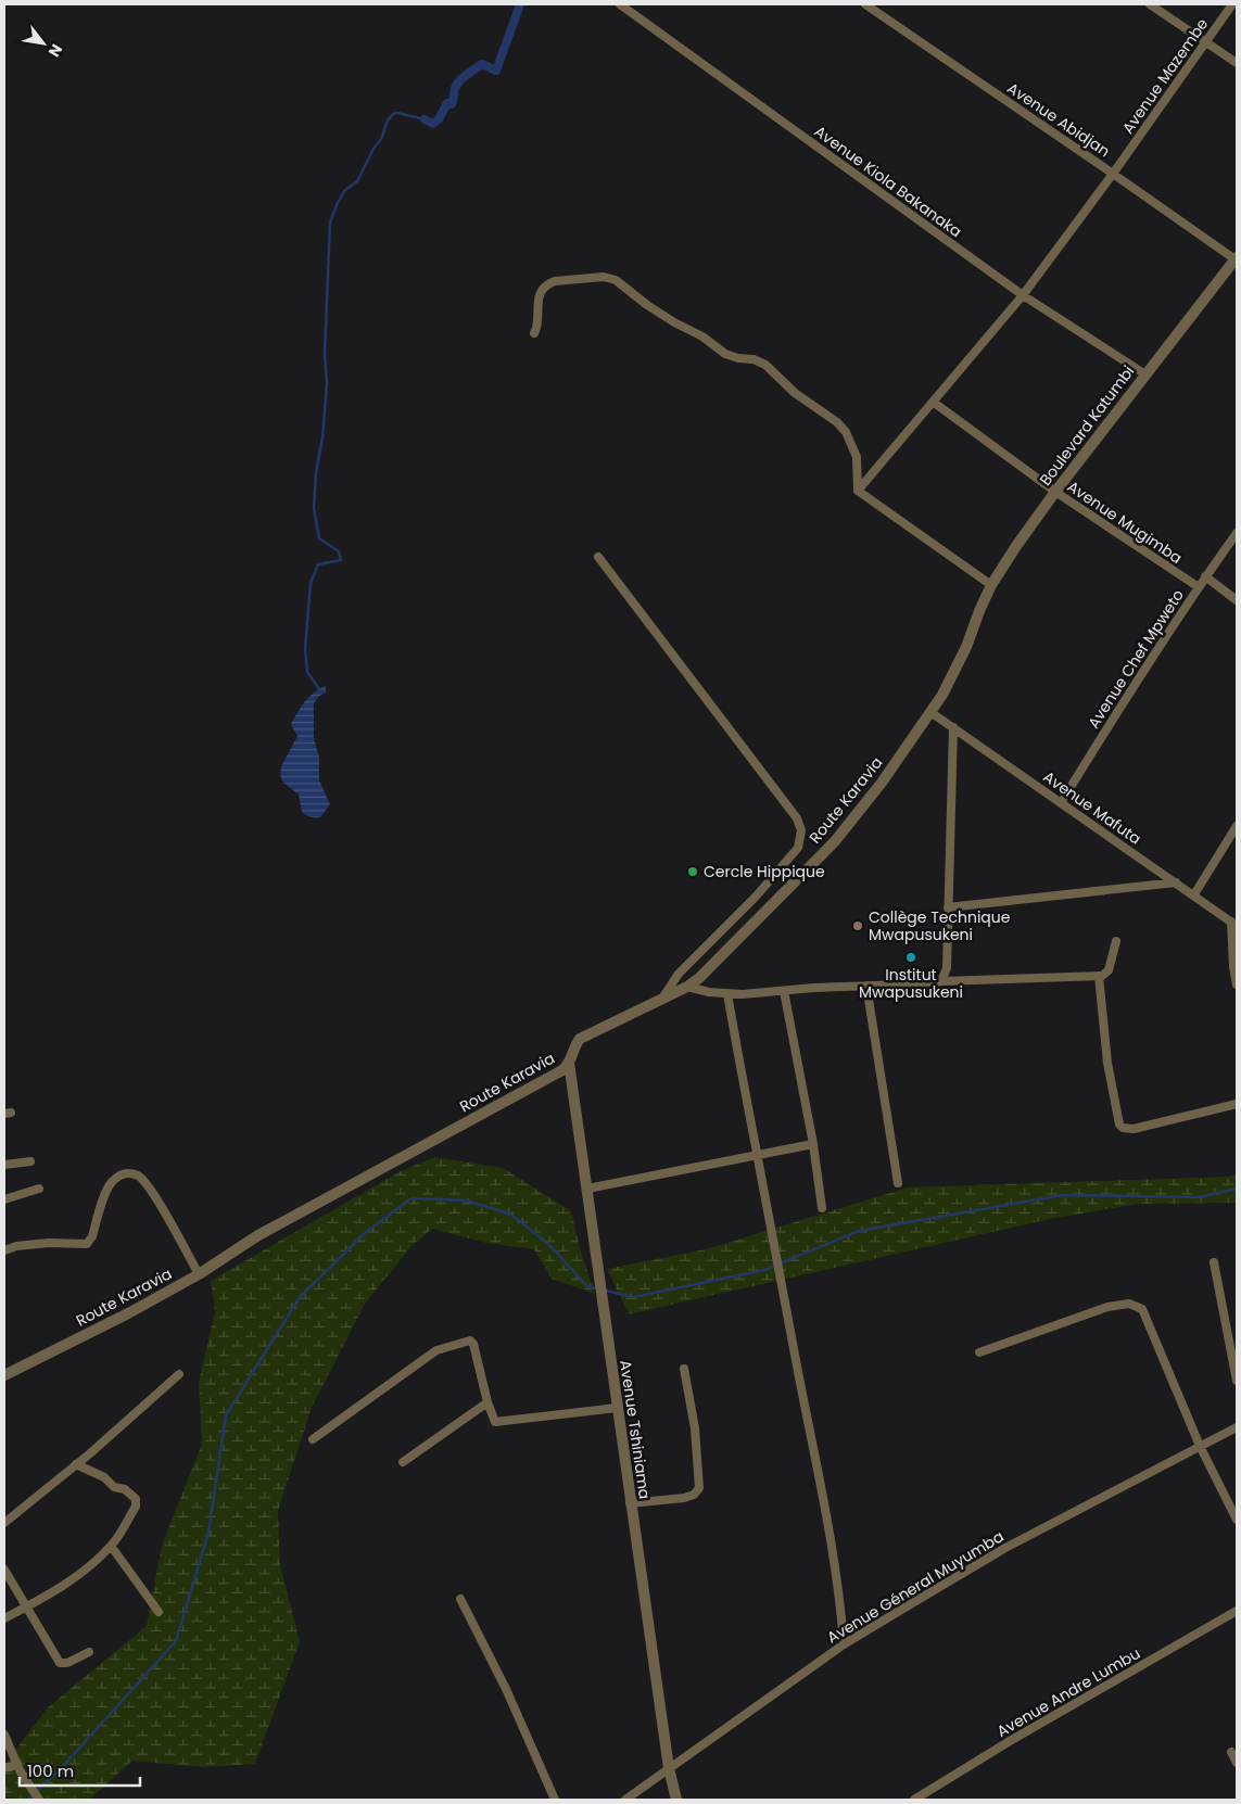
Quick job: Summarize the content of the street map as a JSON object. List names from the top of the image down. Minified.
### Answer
{"streets":{"street":["Avenue Mazembe","Avenue Abidjan","Avenue Kiola Bakanaka","Boulevard Katumbi","Avenue Mugimba","Avenue Chef Mpweto","Route Karavia","Avenue Mafuta","Avenue Tshiniama","Avenue Géneral Muyumba","Avenue Andre Lumbu"]},"crossings":[["Avenue Mazembe","Avenue Abidjan"],["Avenue Mazembe","Avenue Kiola Bakanaka"],["Avenue Mazembe","Avenue Mugimba"],["Avenue Abidjan","Boulevard Katumbi"],["Avenue Kiola Bakanaka","Boulevard Katumbi"],["Boulevard Katumbi","Avenue Mugimba"],["Boulevard Katumbi","Route Karavia"],["Avenue Mugimba","Avenue Chef Mpweto"],["Avenue Chef Mpweto","Avenue Mafuta"],["Route Karavia","Avenue Mafuta"],["Route Karavia","Avenue Tshiniama"],["Avenue Tshiniama","Avenue Géneral Muyumba"]],"places":["Cercle Hippique","Collège Technique Mwapusukeni","Institut Mwapusukeni"],"scale_bar":"100 m","north":"bottom right"}
